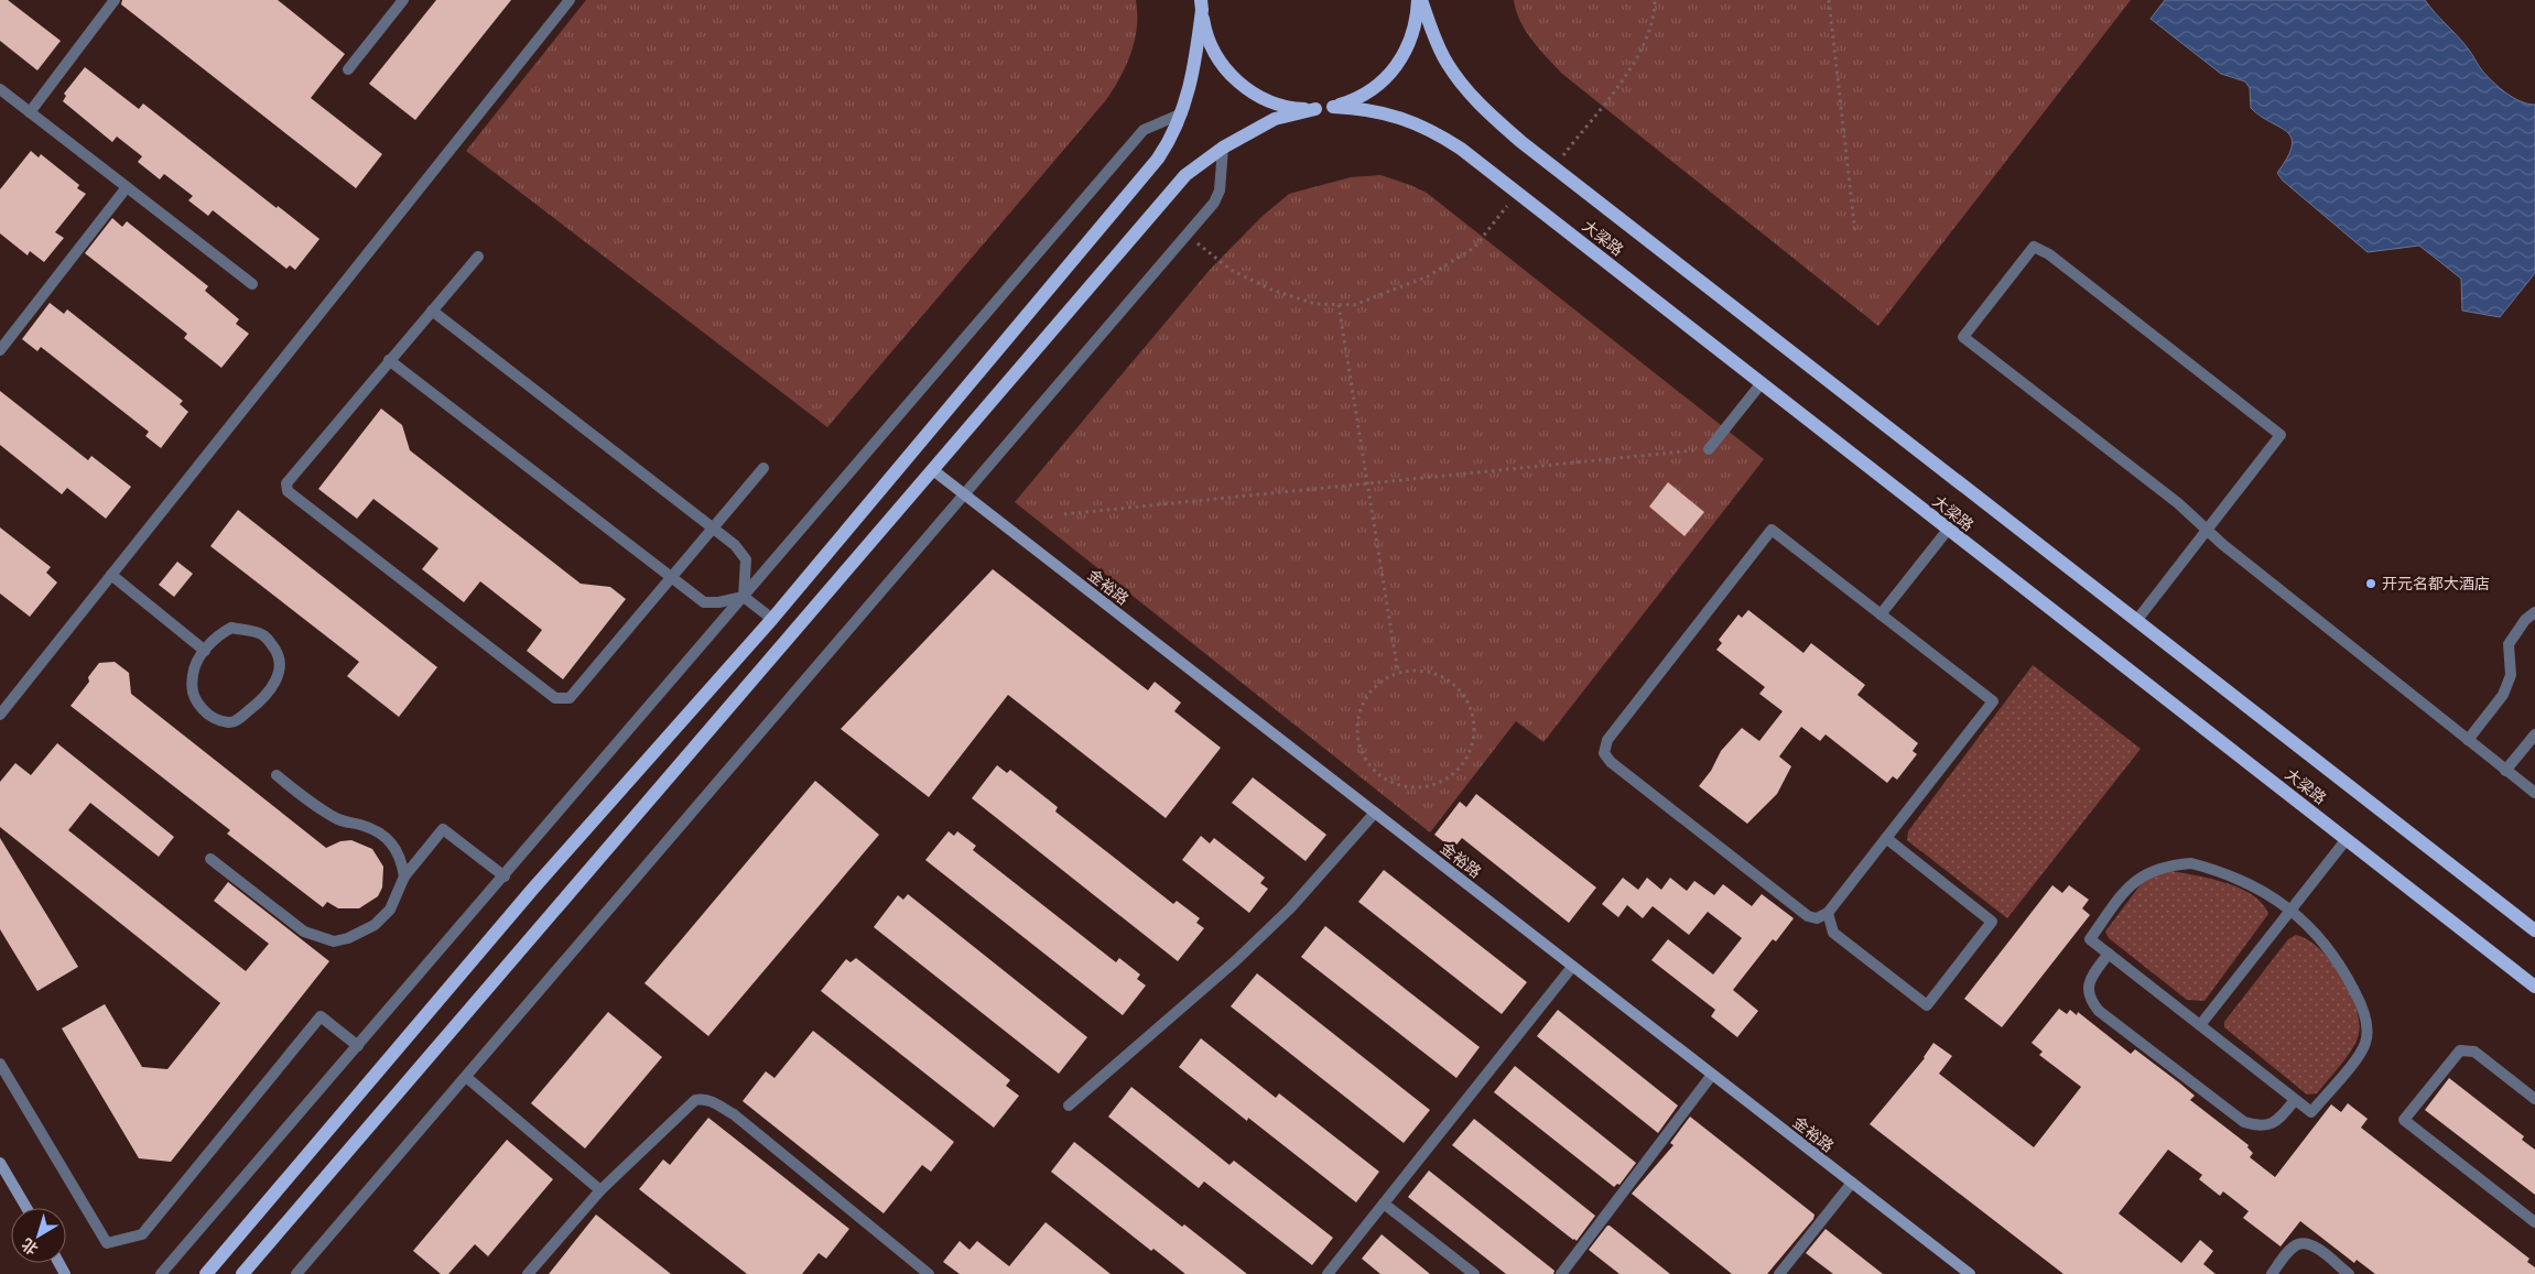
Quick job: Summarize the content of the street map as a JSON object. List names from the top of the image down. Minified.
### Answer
{"streets":{"main road":["大梁路"],"street":["金裕路"]},"places":["开元名都大酒店"],"north":"bottom left"}
